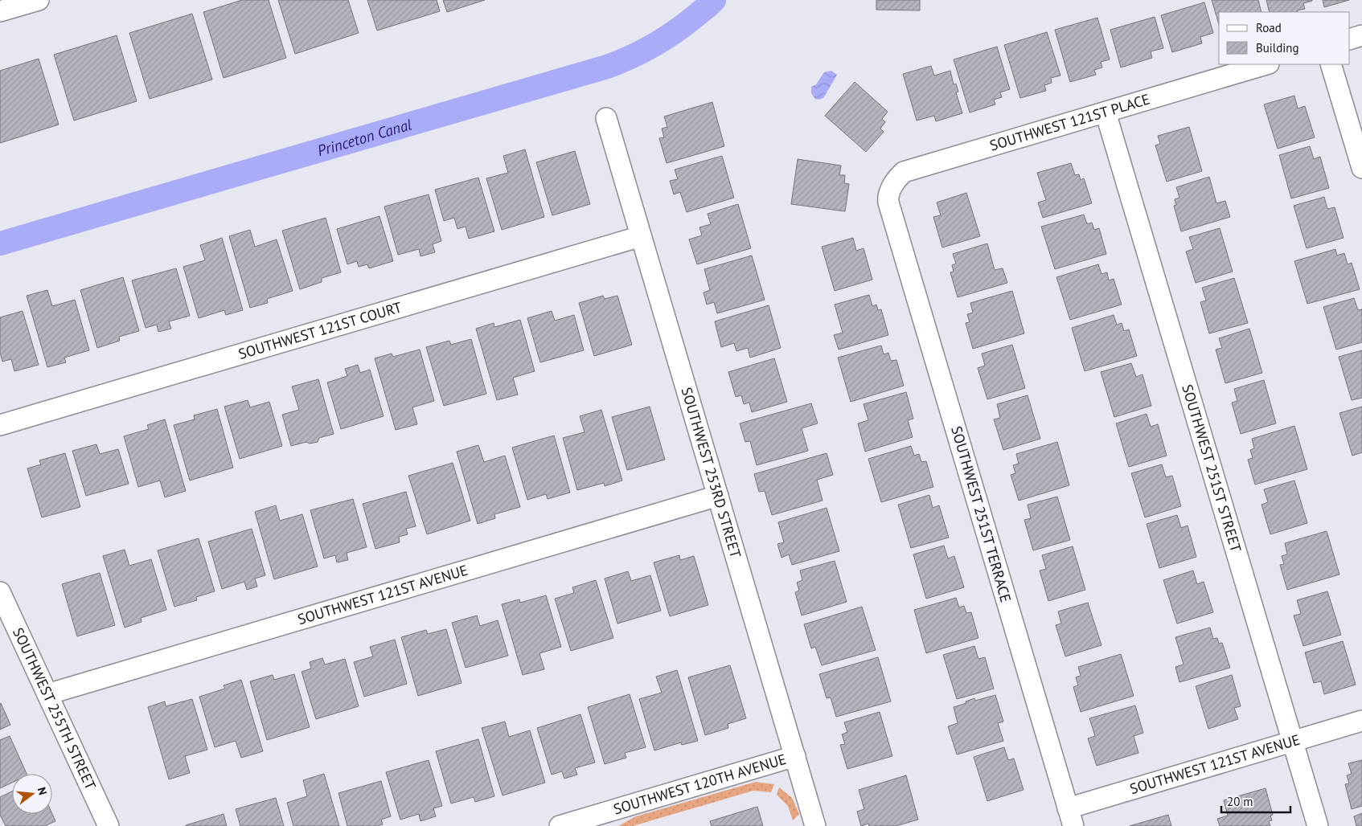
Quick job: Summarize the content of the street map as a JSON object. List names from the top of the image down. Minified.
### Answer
{"streets":{"street":["SOUTHWEST 121ST PLACE","SOUTHWEST 121ST COURT","SOUTHWEST 251ST STREET","SOUTHWEST 253RD STREET","SOUTHWEST 251ST TERRACE","SOUTHWEST 121ST AVENUE","SOUTHWEST 255TH STREET","SOUTHWEST 120TH AVENUE"]},"crossings":[["SOUTHWEST 121ST PLACE","SOUTHWEST 251ST STREET"],["SOUTHWEST 121ST PLACE","SOUTHWEST 251ST TERRACE"],["SOUTHWEST 121ST COURT","SOUTHWEST 253RD STREET"],["SOUTHWEST 251ST STREET","SOUTHWEST 121ST AVENUE"],["SOUTHWEST 253RD STREET","SOUTHWEST 121ST AVENUE"],["SOUTHWEST 253RD STREET","SOUTHWEST 120TH AVENUE"],["SOUTHWEST 251ST TERRACE","SOUTHWEST 121ST AVENUE"],["SOUTHWEST 121ST AVENUE","SOUTHWEST 255TH STREET"]],"water":["Princeton Canal"],"legend":["Road","Building"],"scale_bar":"20 m","north":"right"}
